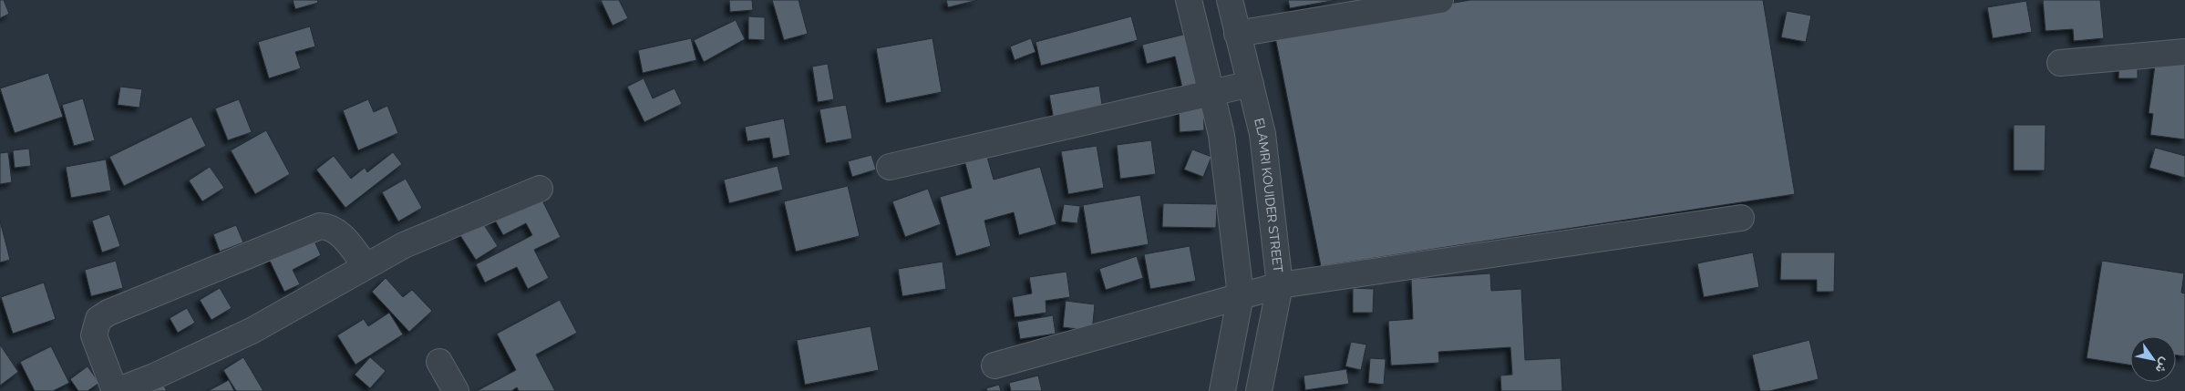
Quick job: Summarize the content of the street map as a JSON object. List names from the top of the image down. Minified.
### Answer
{"streets":{"street":["ELAMRI KOUIDER STREET"]},"north":"bottom right"}
